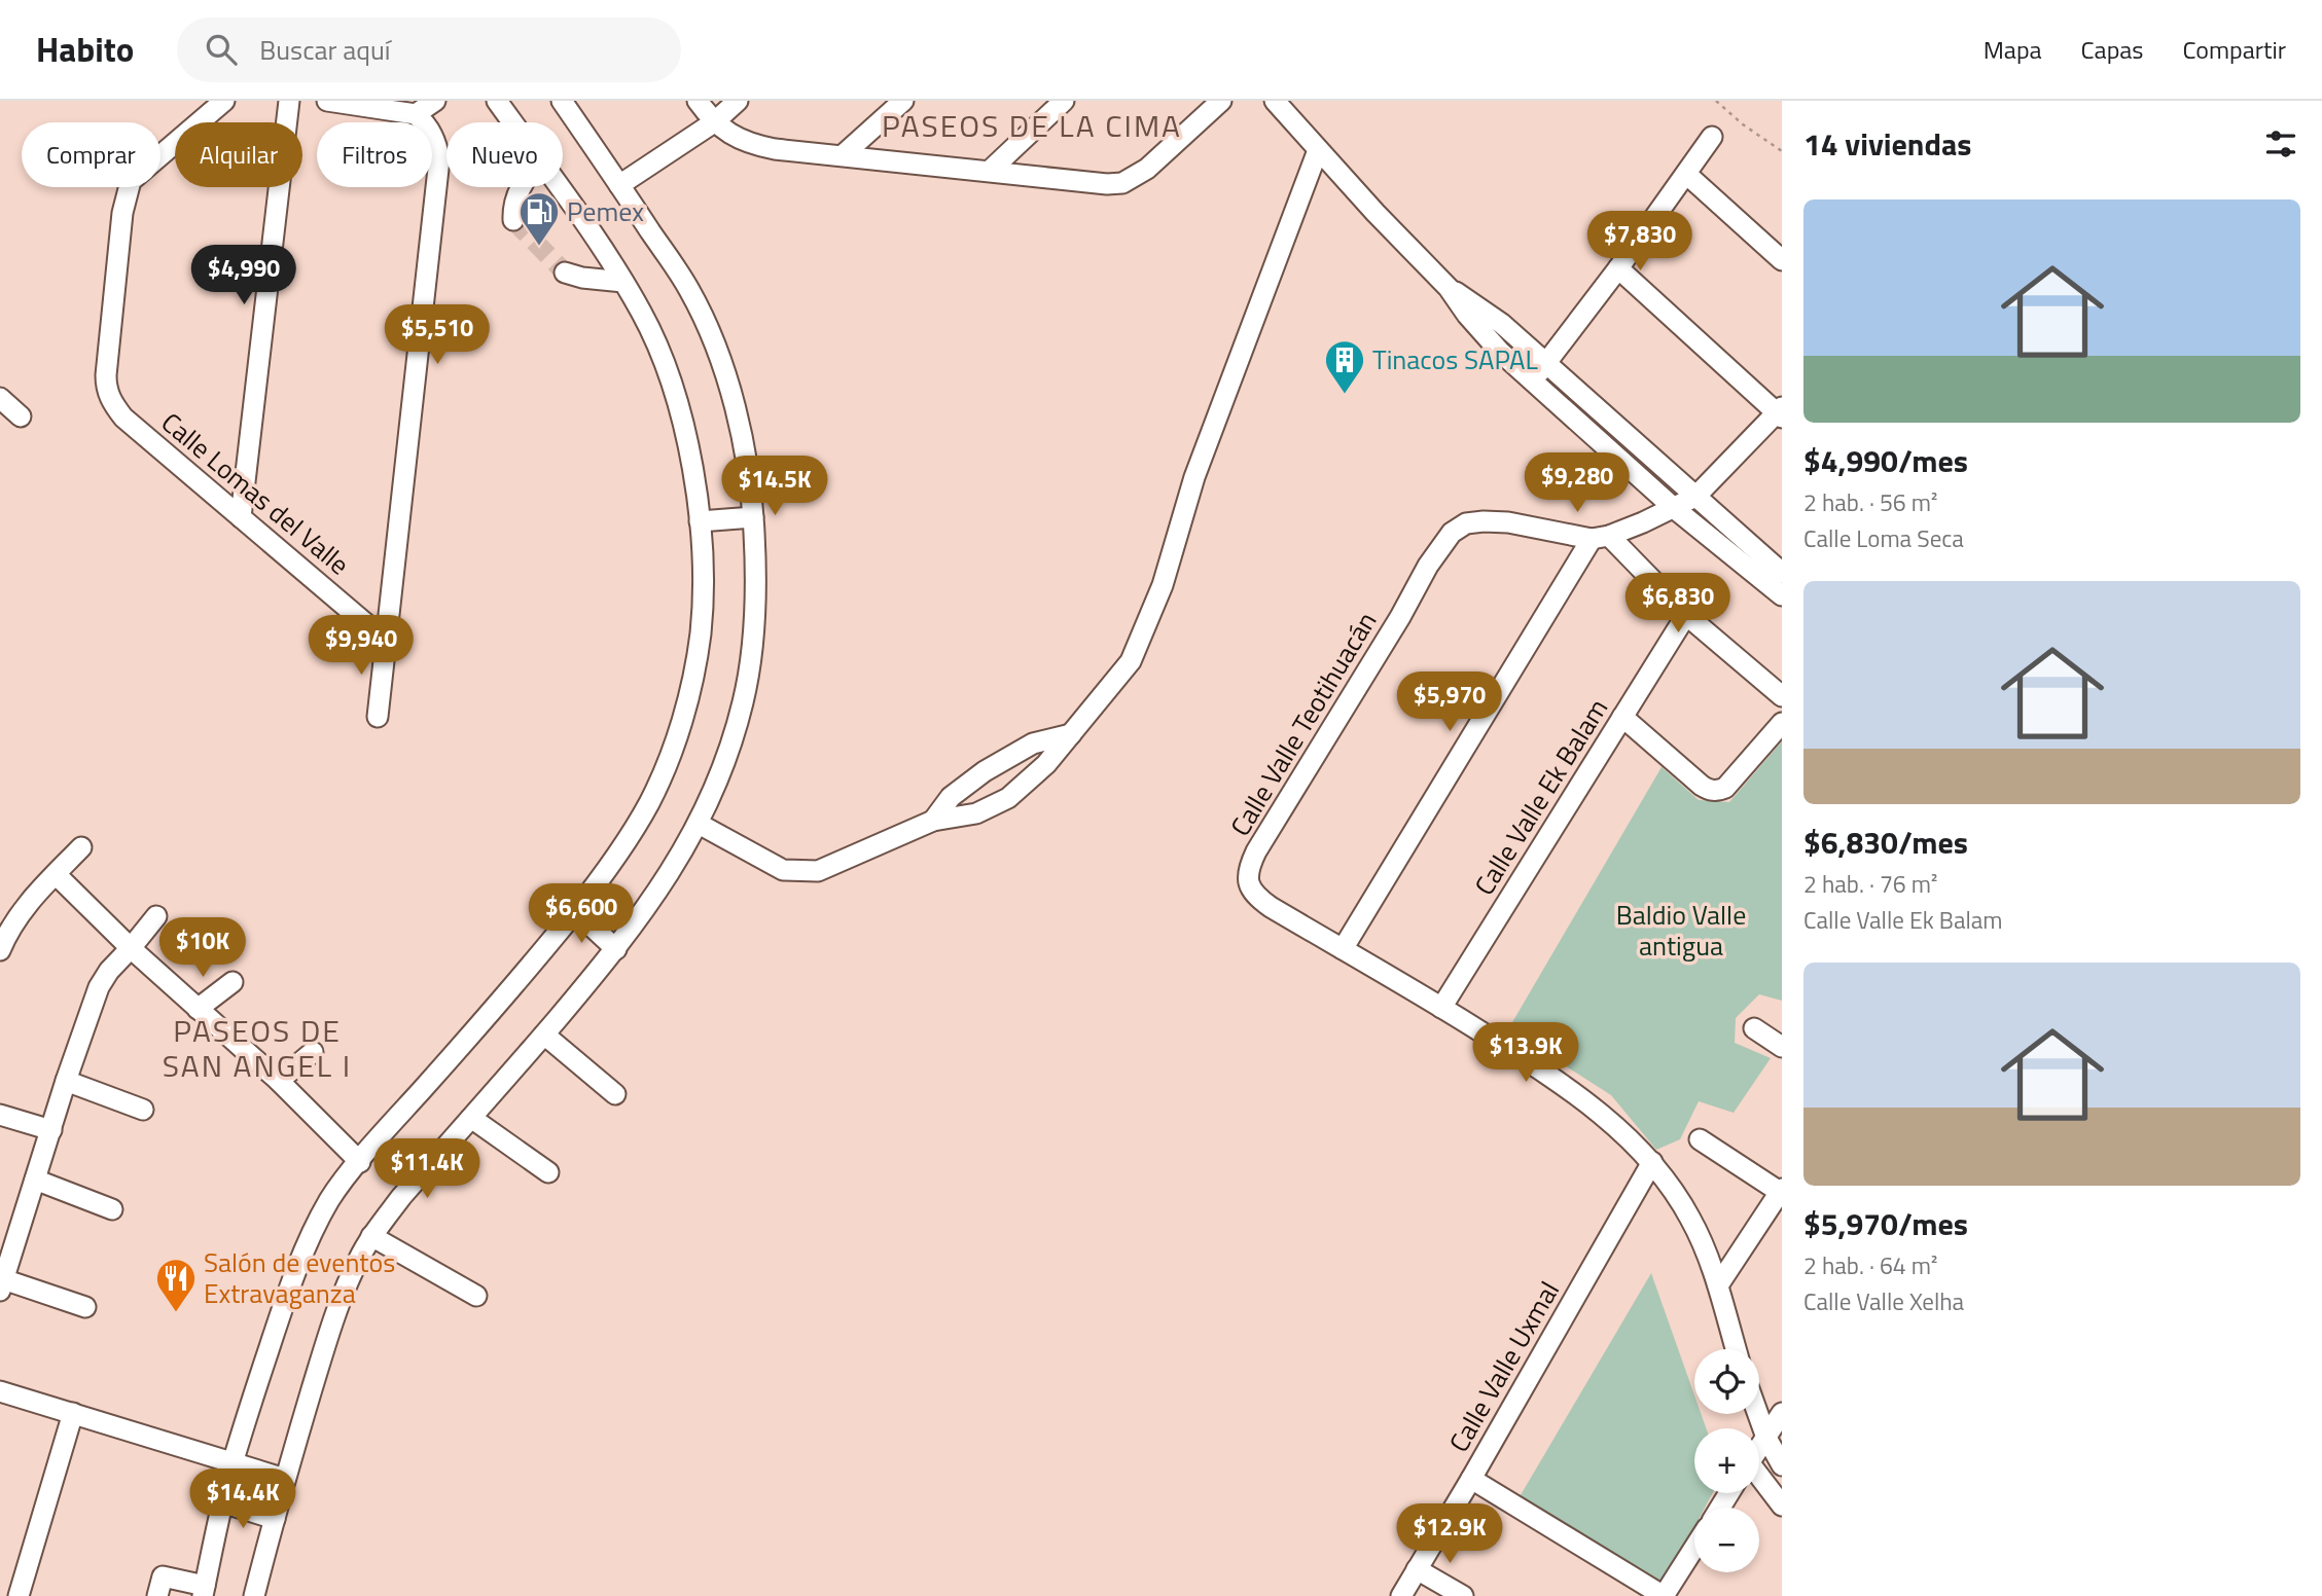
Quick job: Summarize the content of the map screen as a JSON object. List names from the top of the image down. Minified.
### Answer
{"streets":{"street":["Calle Lomas del Valle","Calle Valle Teotihuacán","Calle Valle Ek Balam","Calle Valle Uxmal"]},"crossings":[["Calle Valle Teotihuacán","Calle Valle Ek Balam"],["Calle Valle Teotihuacán","Calle Valle Uxmal"]],"districts":["PASEOS DE LA CIMA","PASEOS DE SAN ANGEL I"],"parks":["Baldio Valle antigua"],"places":{"fuel station":["Pemex"],"building":["Tinacos SAPAL"],"restaurant":["Salón de eventos Extravaganza"]},"page":{"header":"Habito","search":"Buscar aquí","nav":["Mapa","Capas","Compartir"],"heading":"14 viviendas","chip":["Comprar","Alquilar","Filtros","Nuevo"],"list":[{"name":"$4,990/mes","note":"2 hab. · 56 m² · Calle Loma Seca"},{"name":"$6,830/mes","note":"2 hab. · 76 m² · Calle Valle Ek Balam"},{"name":"$5,970/mes","note":"2 hab. · 64 m² · Calle Valle Xelha"}],"price":["$7,830","$4,990","$5,510","$9,280","$14.5K","$6,830","$9,940","$5,970","$6,600","$10K","$13.9K","$11.4K","$14.4K","$12.9K"],"map_buttons":["+","−"]}}
